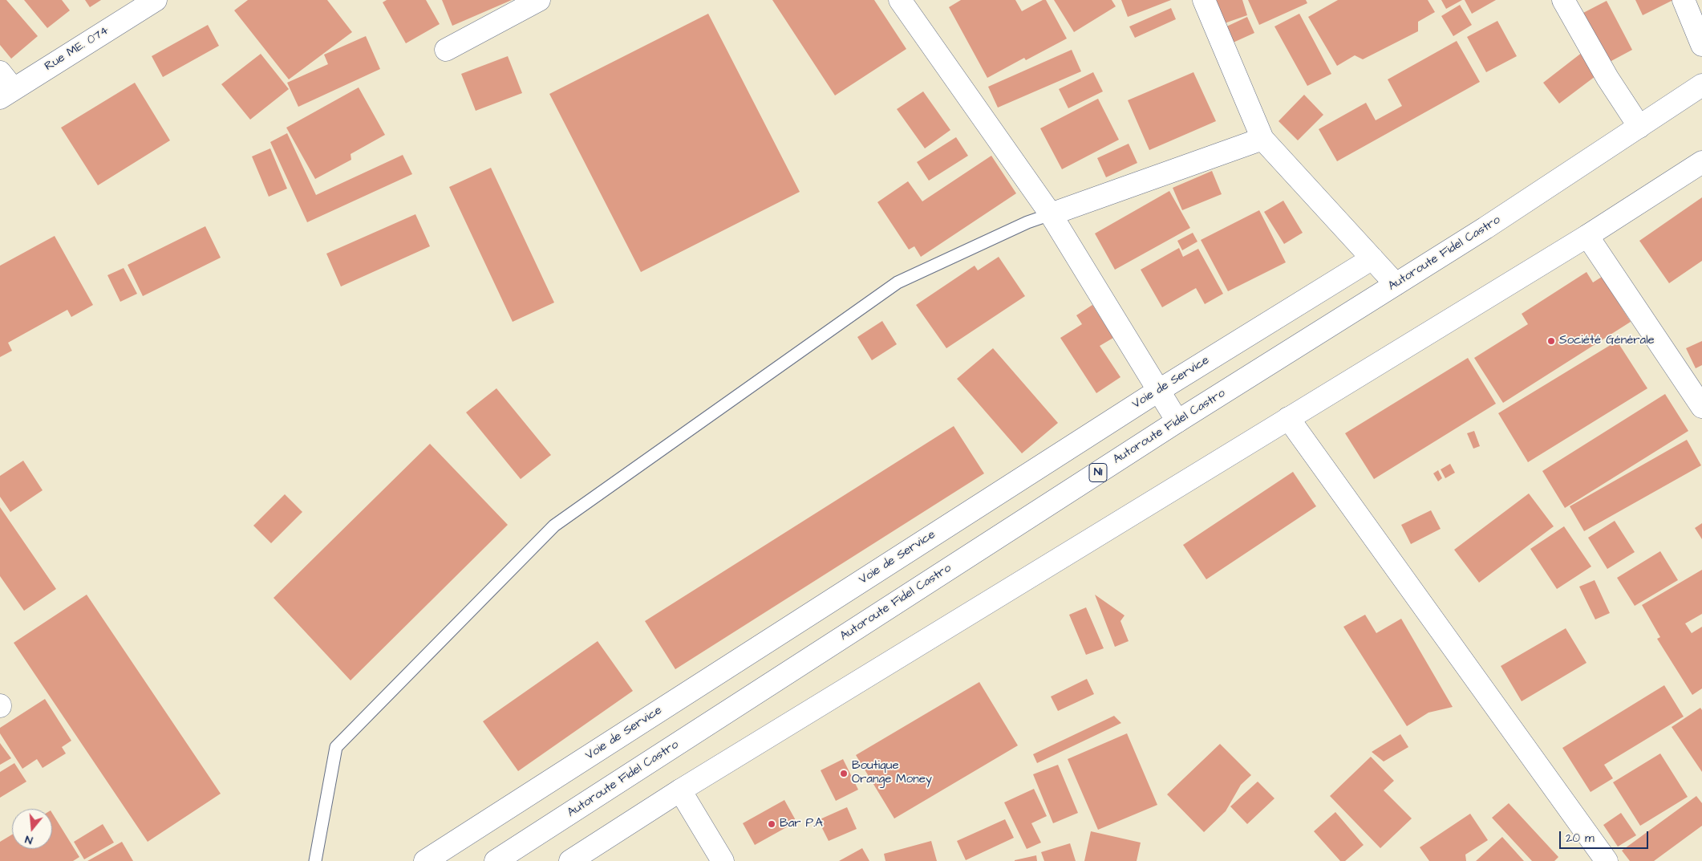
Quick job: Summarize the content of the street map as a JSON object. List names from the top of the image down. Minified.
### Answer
{"streets":{"main road":["Rue ME. 074","Autoroute Fidel Castro","Voie de Service","N1"]},"places":["Société Générale","Boutique Orange Money","Bar P.A"],"scale_bar":"20 m","north":"bottom"}
